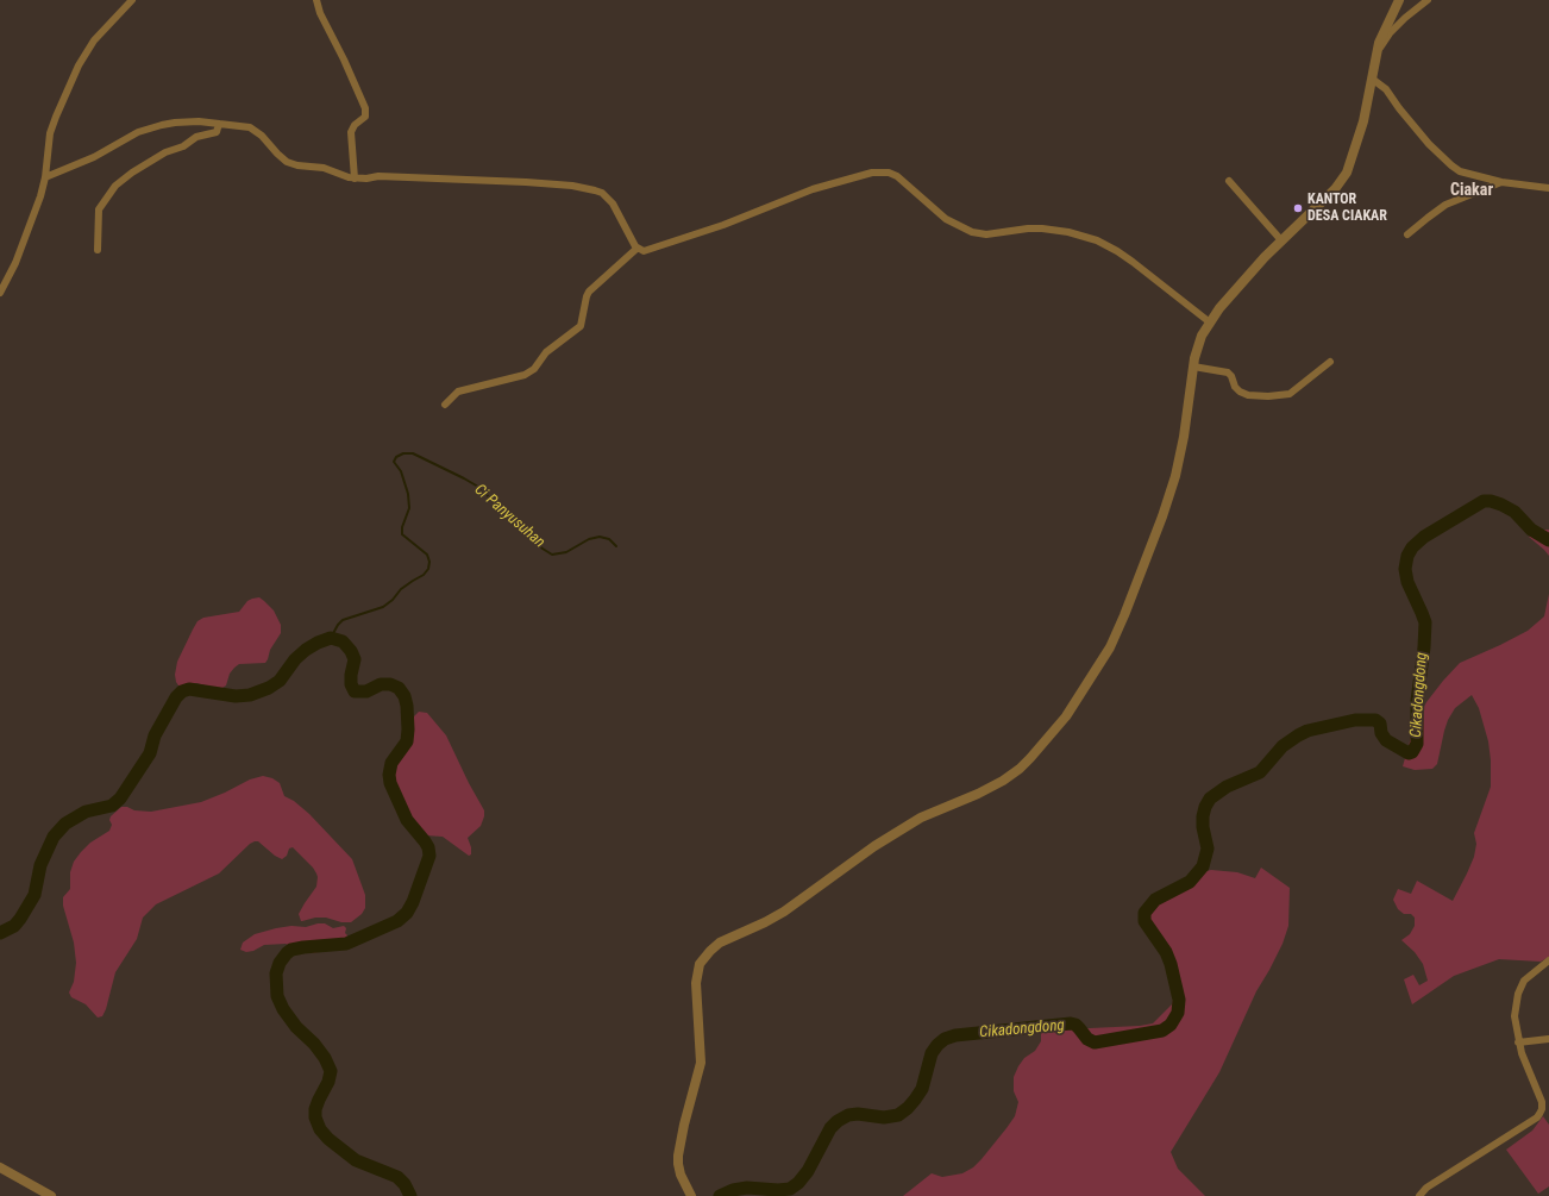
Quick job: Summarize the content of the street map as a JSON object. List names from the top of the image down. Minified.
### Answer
{"districts":["Ciakar"],"water":["Ci Panyusuhan","Cikadongdong"],"places":["KANTOR DESA CIAKAR"]}
